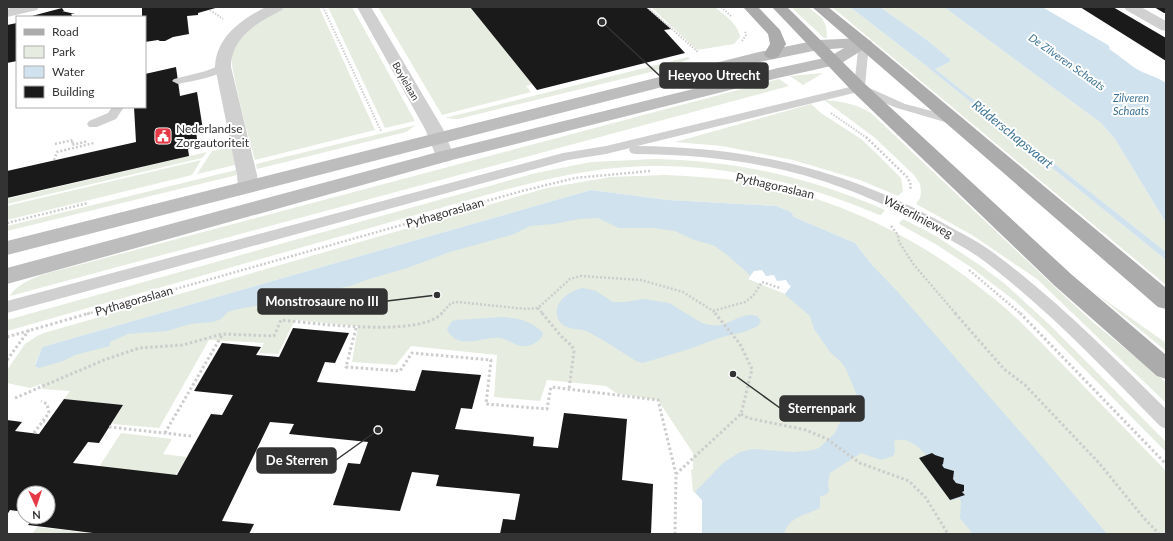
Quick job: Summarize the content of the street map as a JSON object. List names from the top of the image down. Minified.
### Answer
{"streets":{"street":["Boylelaan"],"lane":["Pythagoraslaan","Waterlinieweg"]},"crossings":[["Pythagoraslaan","Waterlinieweg"]],"water":["De Zilveren Schaats","Zilveren Schaats","Ridderschapsvaart"],"places":{"other":["Heeyoo Utrecht","Monstrosaure no III","Sterrenpark","De Sterren"],"public building":["Nederlandse Zorgautoriteit"]},"legend":["Road","Park","Water","Building"],"north":"bottom"}
